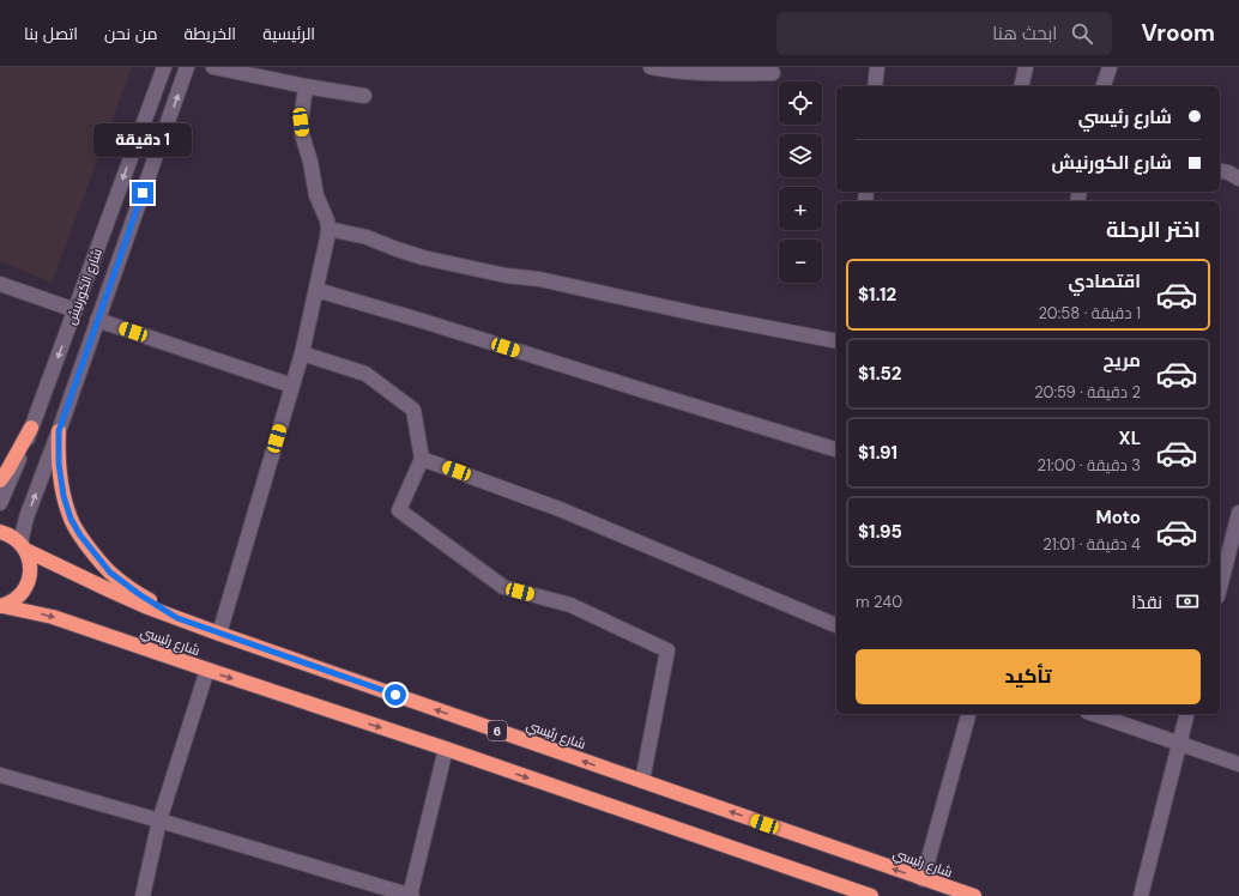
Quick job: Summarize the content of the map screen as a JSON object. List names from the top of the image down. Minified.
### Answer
{"streets":{"highway":["شارع رئيسي","6"],"street":["شارع الكورنيش"]},"crossings":[["شارع الكورنيش","شارع رئيسي"]],"page":{"header":"Vroom","search":"ابحث هنا","nav":["الرئيسية","الخريطة","من نحن","اتصل بنا"],"map_buttons":["+","−"],"banner":["شارع رئيسي","شارع الكورنيش"],"bubble":"1 دقيقة","heading":"اختر الرحلة","list":[{"name":"اقتصادي","note":"1 دقيقة · 20:58","value":"$1.12"},{"name":"مريح","note":"2 دقيقة · 20:59","value":"$1.52"},{"name":"XL","note":"3 دقيقة · 21:00","value":"$1.91"},{"name":"Moto","note":"4 دقيقة · 21:01","value":"$1.95"}],"pay":["نقدًا","240 m"],"buttons":"تأكيد"}}
